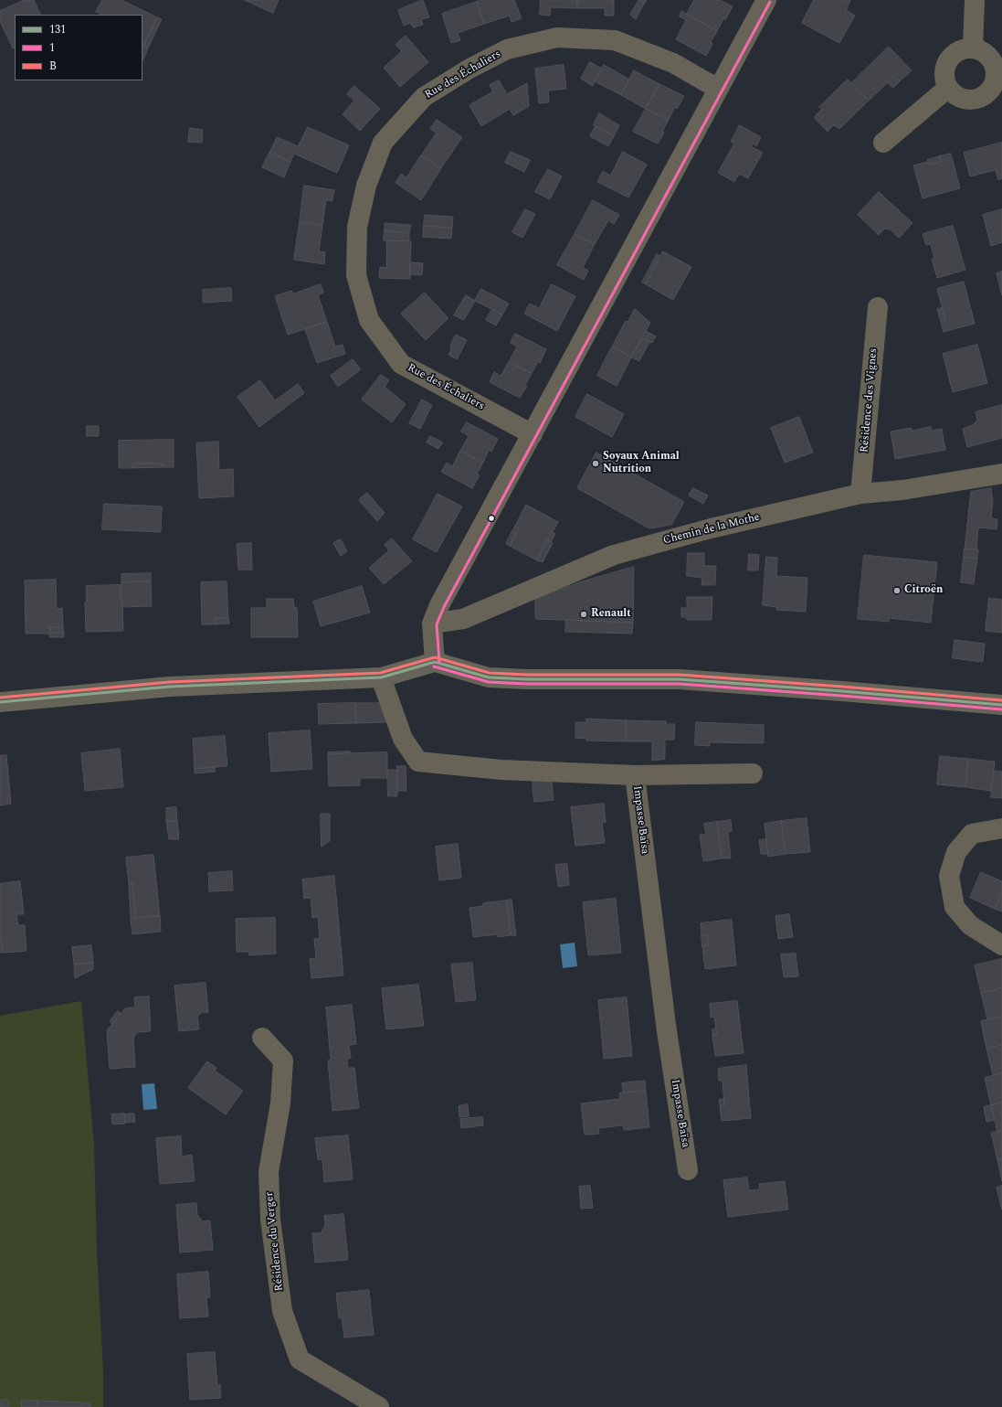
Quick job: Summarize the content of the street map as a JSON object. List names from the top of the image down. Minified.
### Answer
{"streets":{"street":["Rue des Échaliers","Résidence des Vignes","Chemin de la Mothe","Impasse Baïsa","Résidence du Verger"]},"crossings":[["Résidence des Vignes","Chemin de la Mothe"]],"places":["Soyaux Animal Nutrition","Citroën","Renault"],"lines":["transit line 1","transit line B","transit line 131"],"legend":["131","1","B"]}
